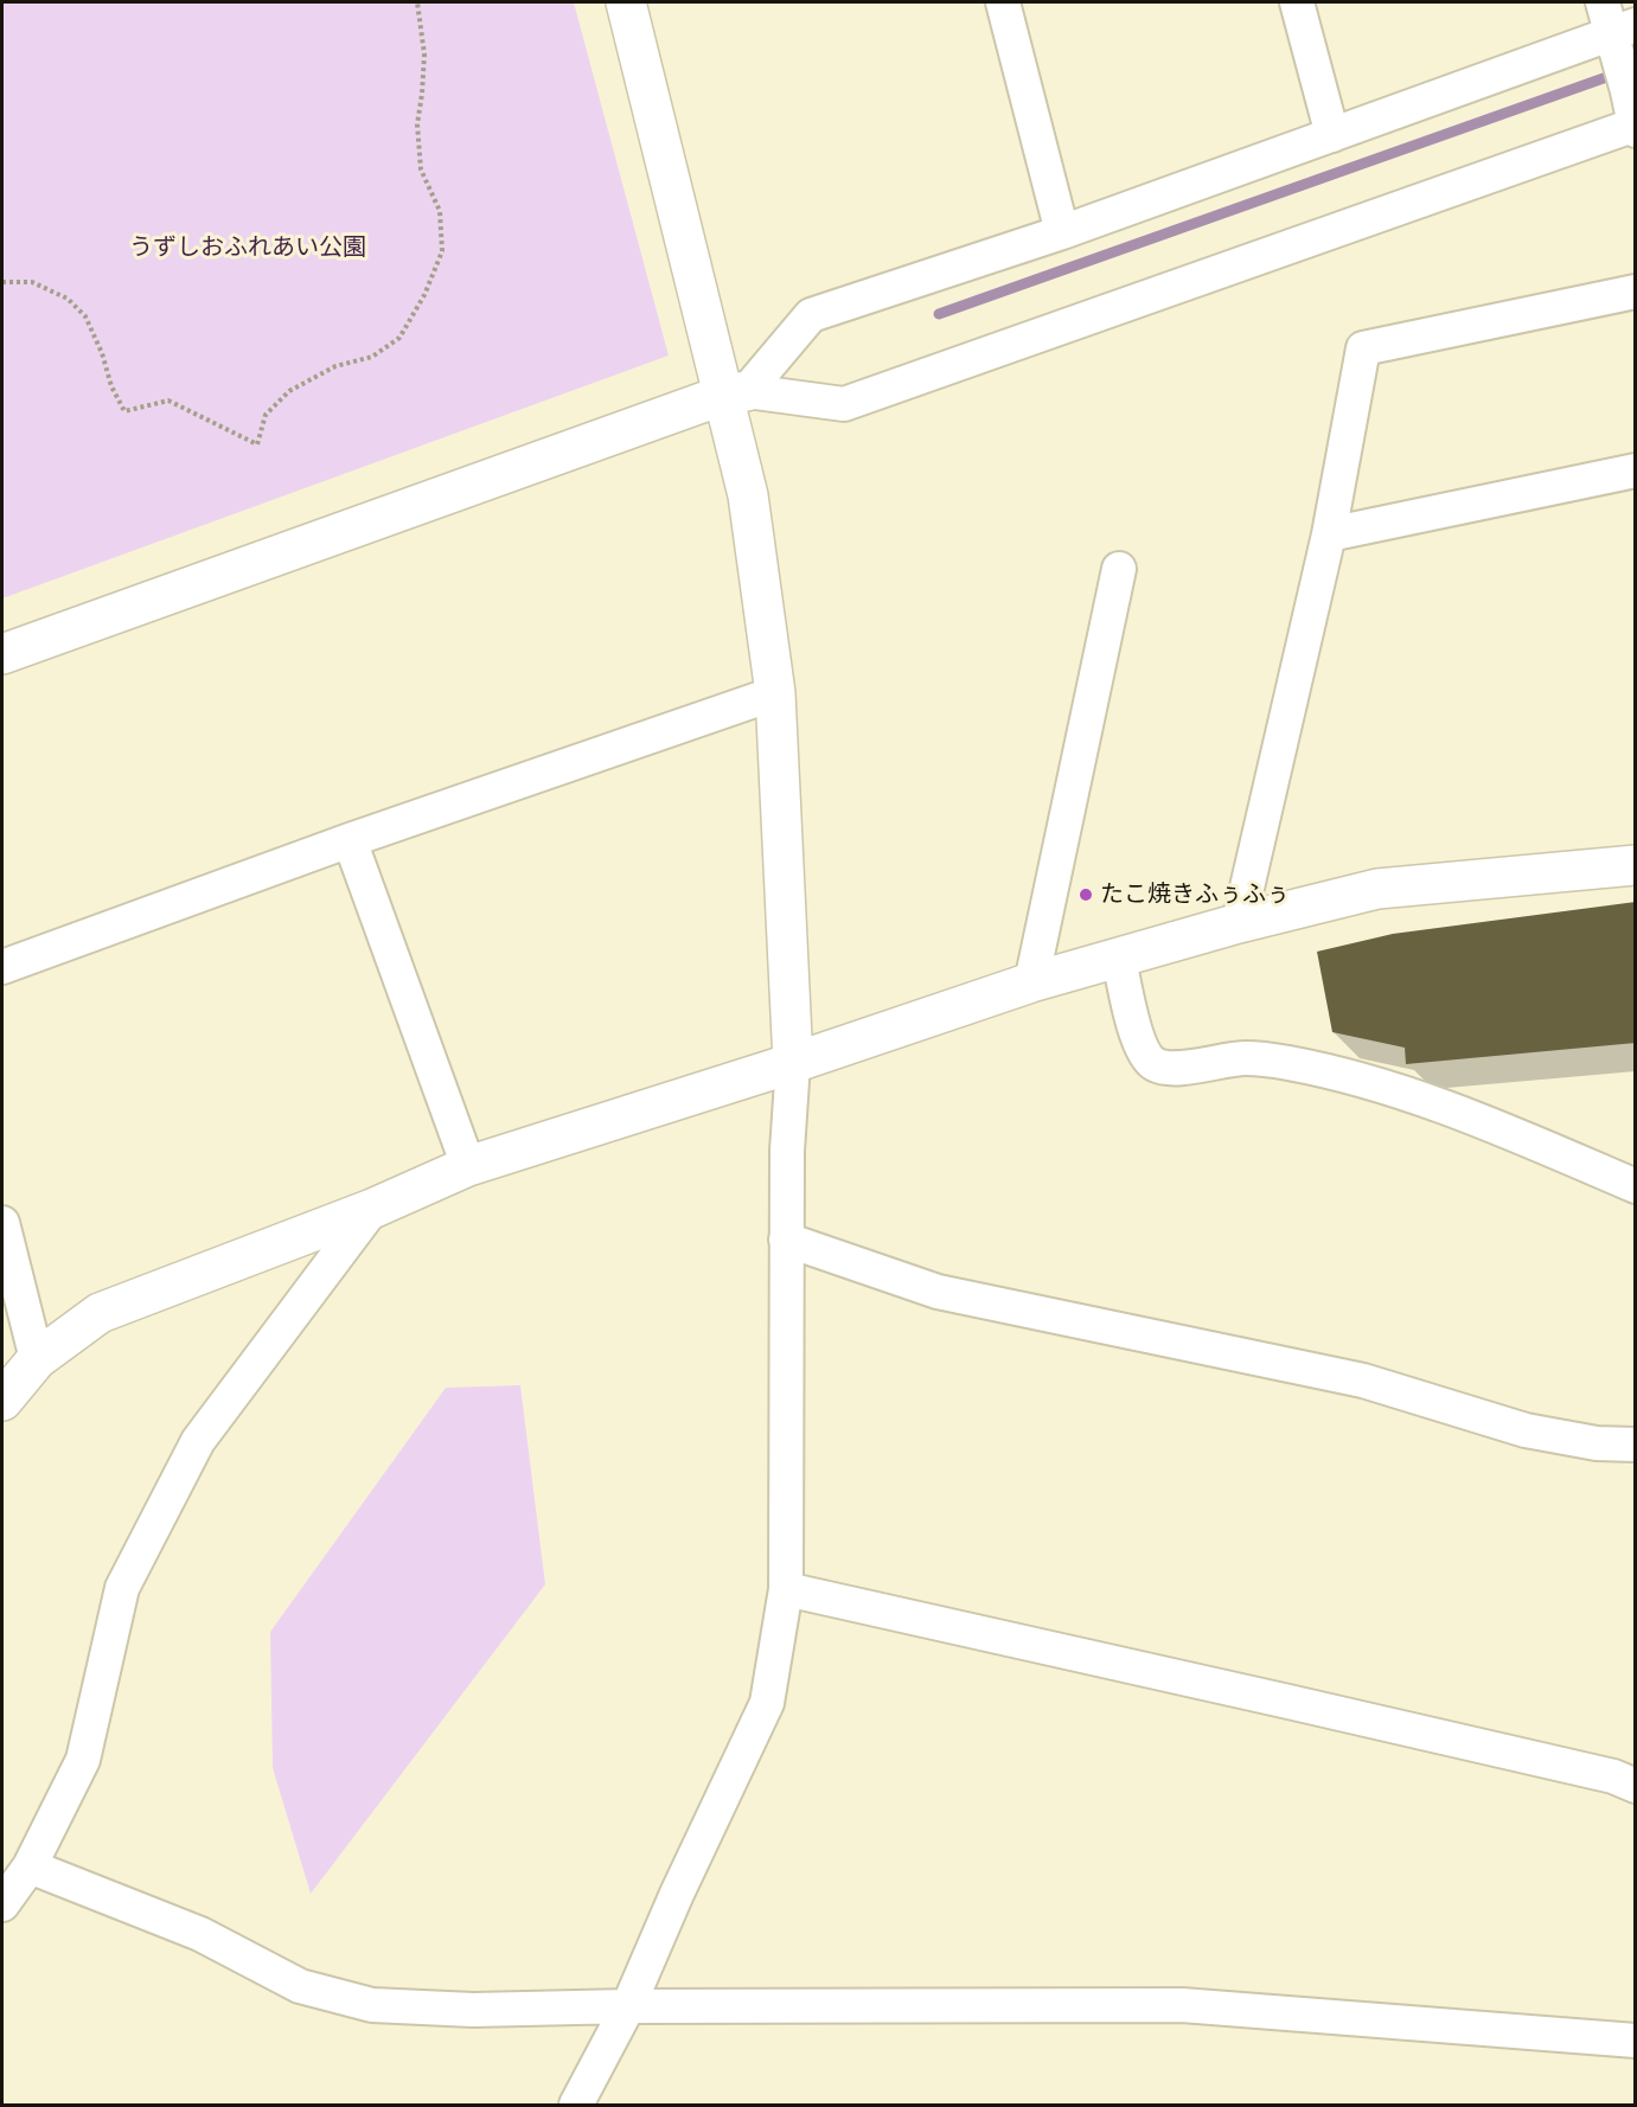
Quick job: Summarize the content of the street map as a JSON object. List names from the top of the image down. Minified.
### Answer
{"parks":["うずしおふれあい公園"],"places":["たこ焼きふぅふぅ"]}
